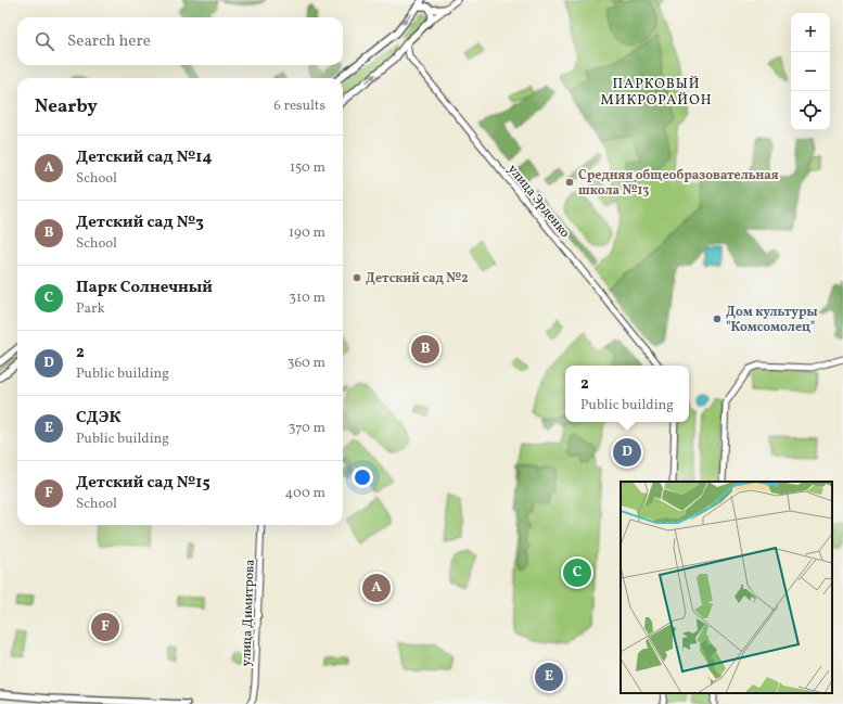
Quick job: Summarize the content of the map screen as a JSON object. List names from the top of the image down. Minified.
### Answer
{"streets":{"main road":["улица Эрденко","улица Димитрова"]},"districts":["ПАРКОВЫЙ МИКРОРАЙОН"],"places":["Средняя общеобразовательная школа №13","Детский сад №2","Дом культуры \"Комсомолец\""],"page":{"map_buttons":["+","−"],"search":"Search here","heading":["Nearby","6 results"],"list":[{"mark":"A","name":"Детский сад №14","note":"School","value":"150 m"},{"mark":"B","name":"Детский сад №3","note":"School","value":"190 m"},{"mark":"C","name":"Парк Солнечный","note":"Park","value":"310 m"},{"mark":"D","name":"2","note":"Public building","value":"360 m"},{"mark":"E","name":"СДЭК","note":"Public building","value":"370 m"},{"mark":"F","name":"Детский сад №15","note":"School","value":"400 m"}],"pins":["B","D","C","A","F","E"],"popup":["2","Public building"]}}
